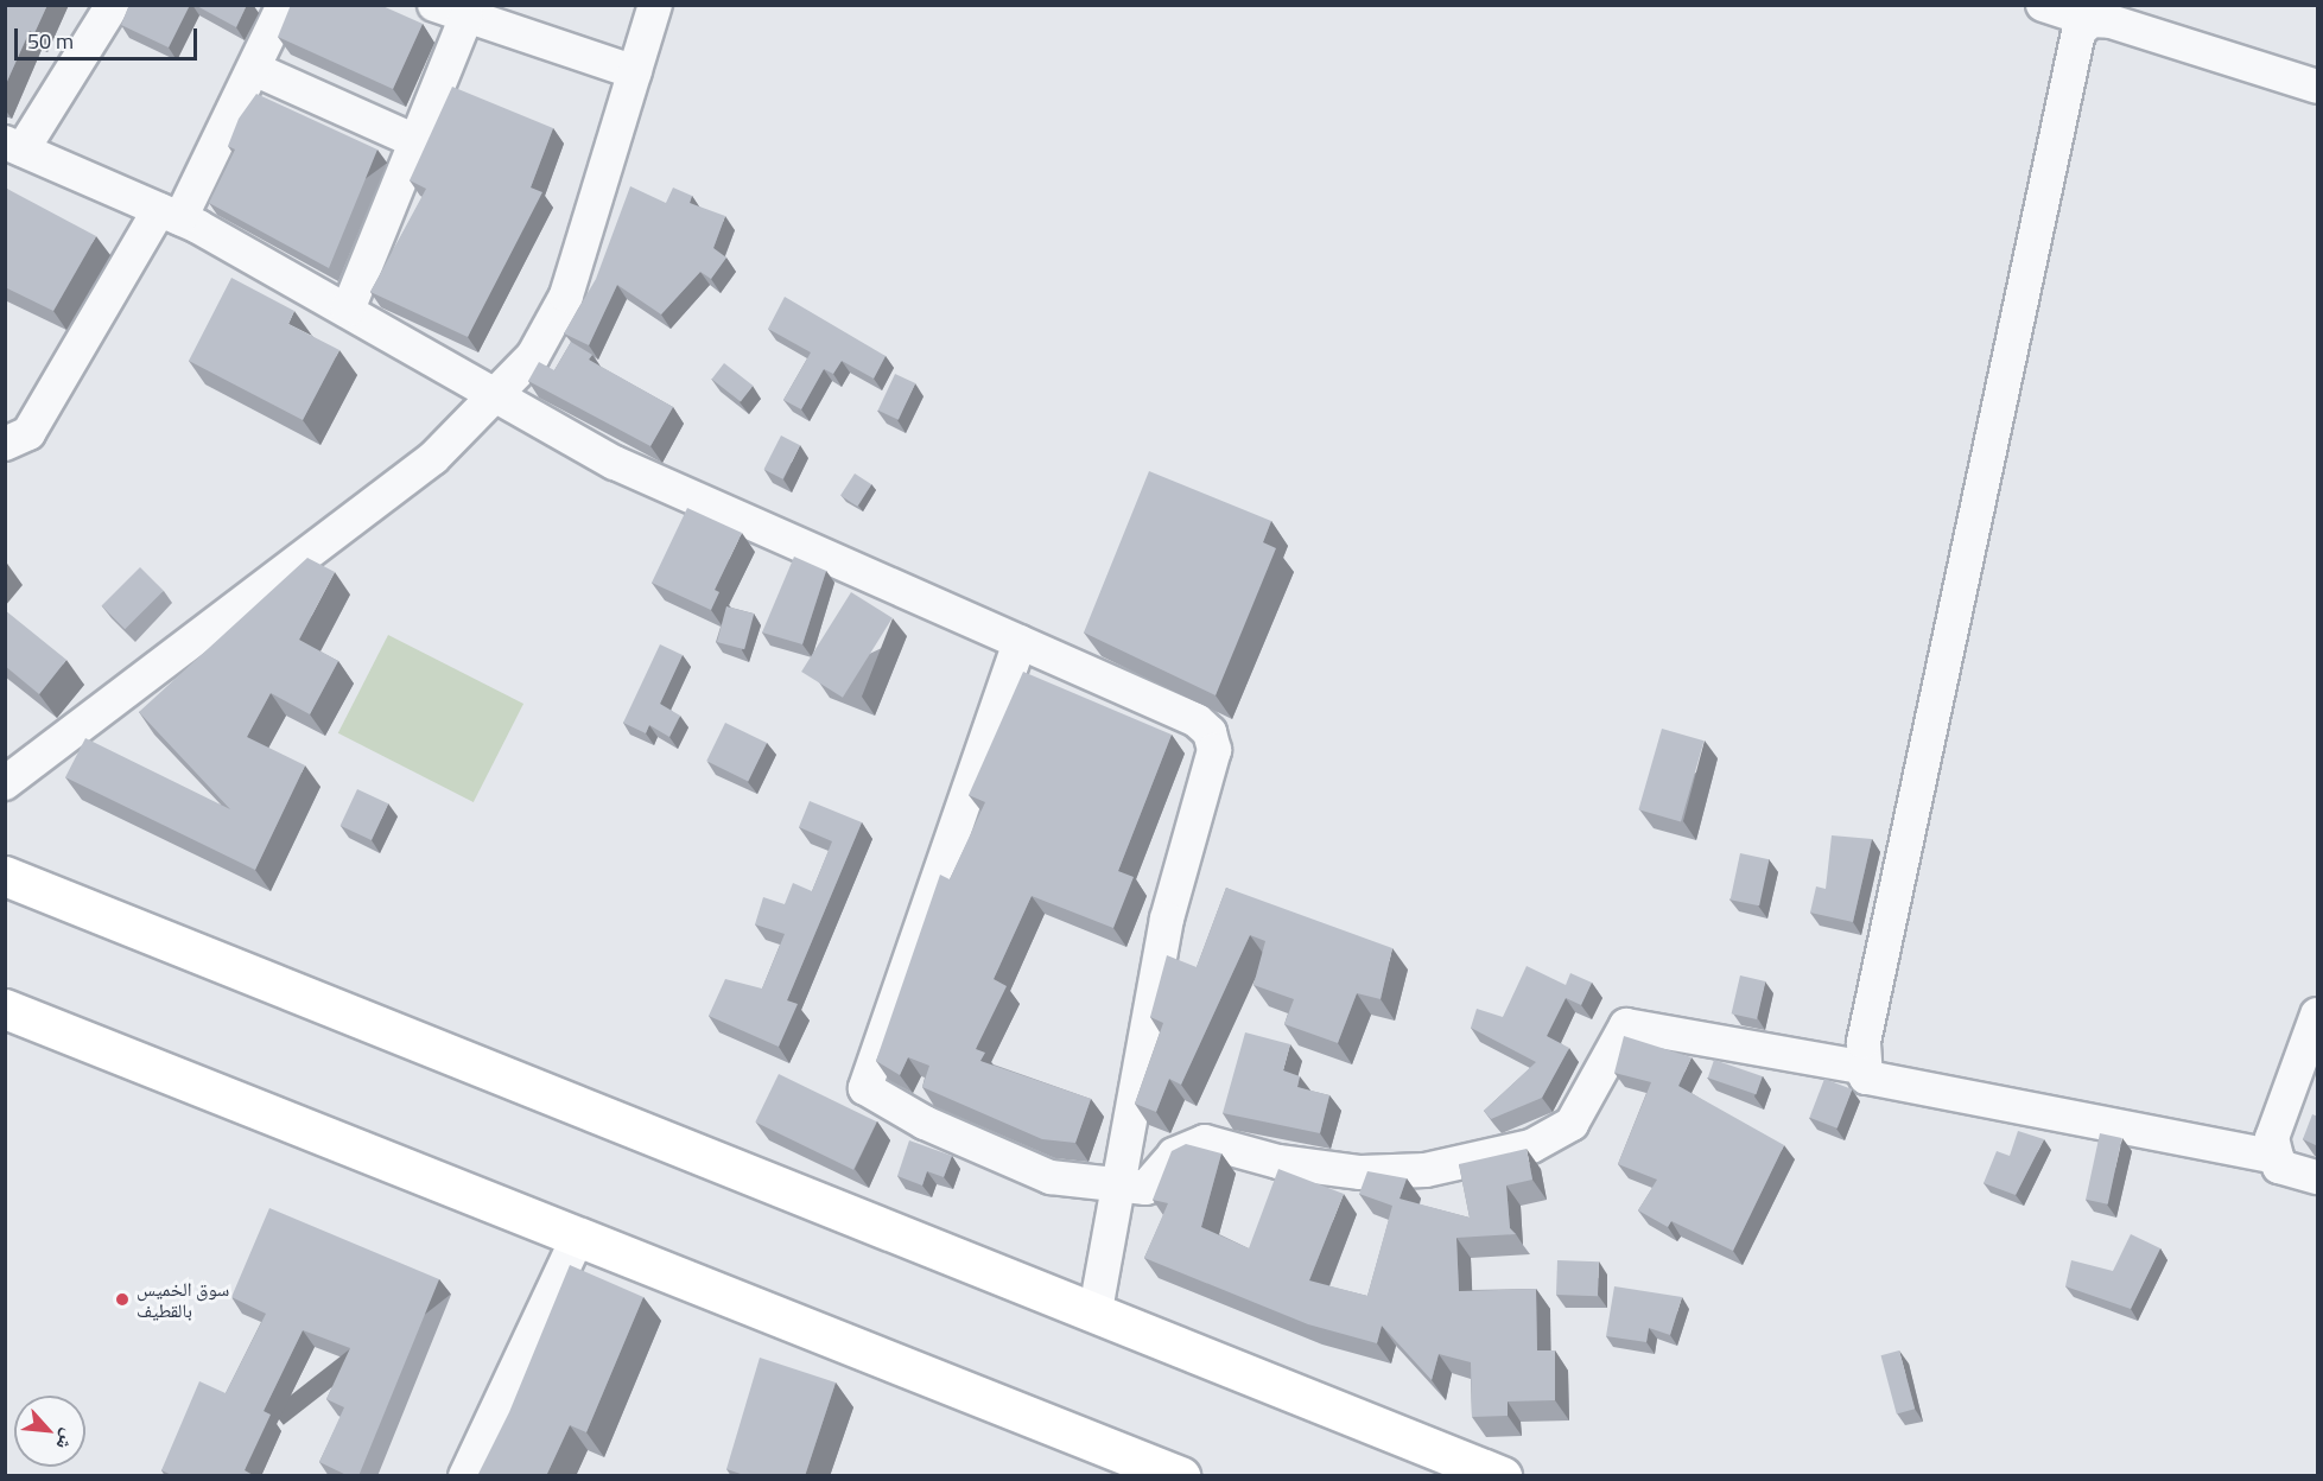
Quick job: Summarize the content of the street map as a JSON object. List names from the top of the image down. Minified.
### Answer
{"places":["سوق الخميس بالقطيف"],"scale_bar":"50 m","north":"bottom right"}
